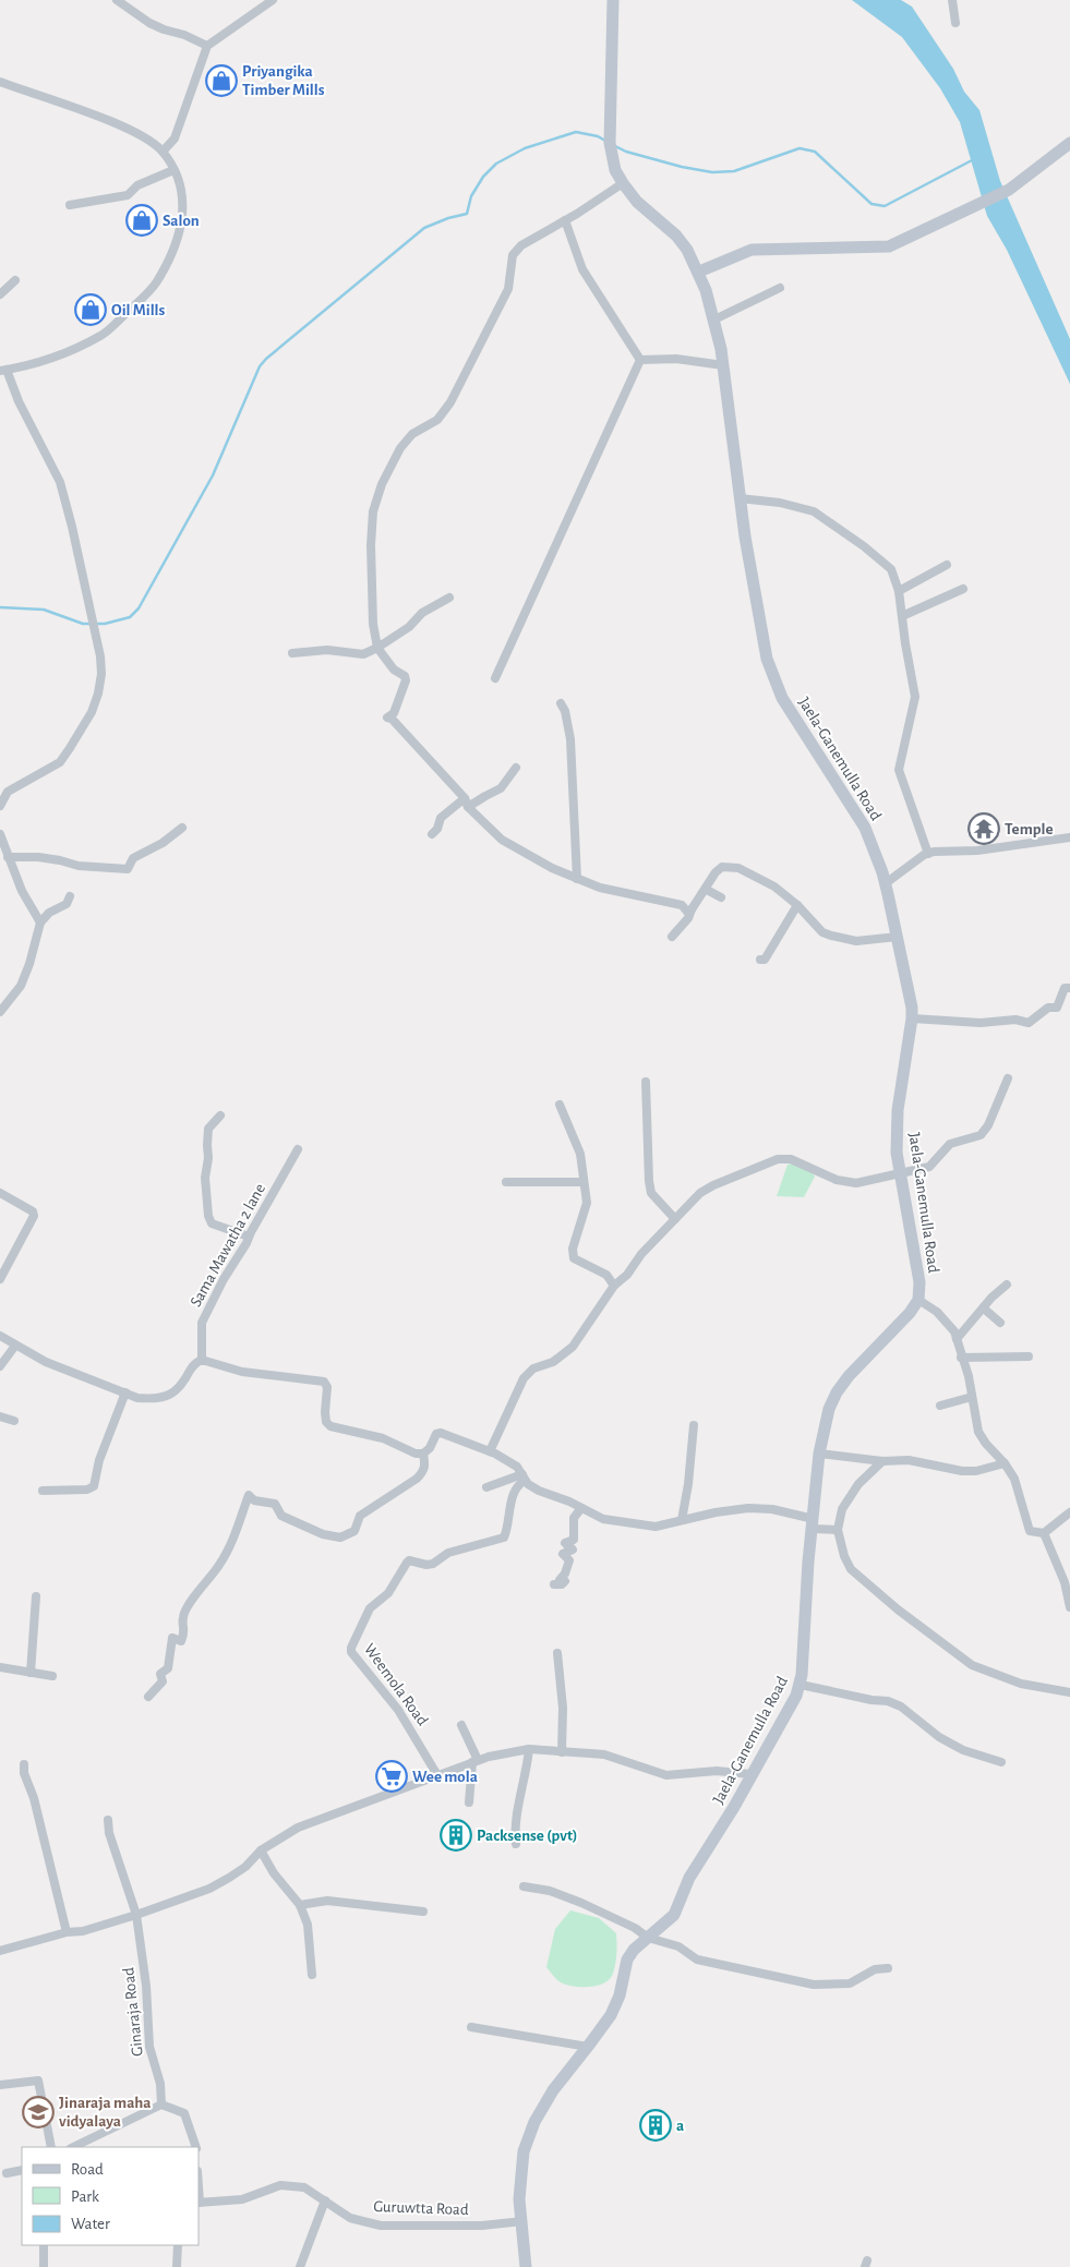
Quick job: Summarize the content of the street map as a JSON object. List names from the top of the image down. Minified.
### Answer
{"streets":{"main road":["Jaela-Ganemulla Road"],"street":["Sama Mawatha 2 lane","Weemola Road","Ginaraja Road","Guruwtta Road"]},"crossings":[["Jaela-Ganemulla Road","Guruwtta Road"]],"places":{"shop":["Priyangika Timber Mills","Salon","Oil Mills"],"temple":["Temple"],"supermarket":["Wee mola"],"building":["Packsense (pvt)","a"],"school or university":["Jinaraja maha vidyalaya"]},"legend":["Road","Park","Water"]}
